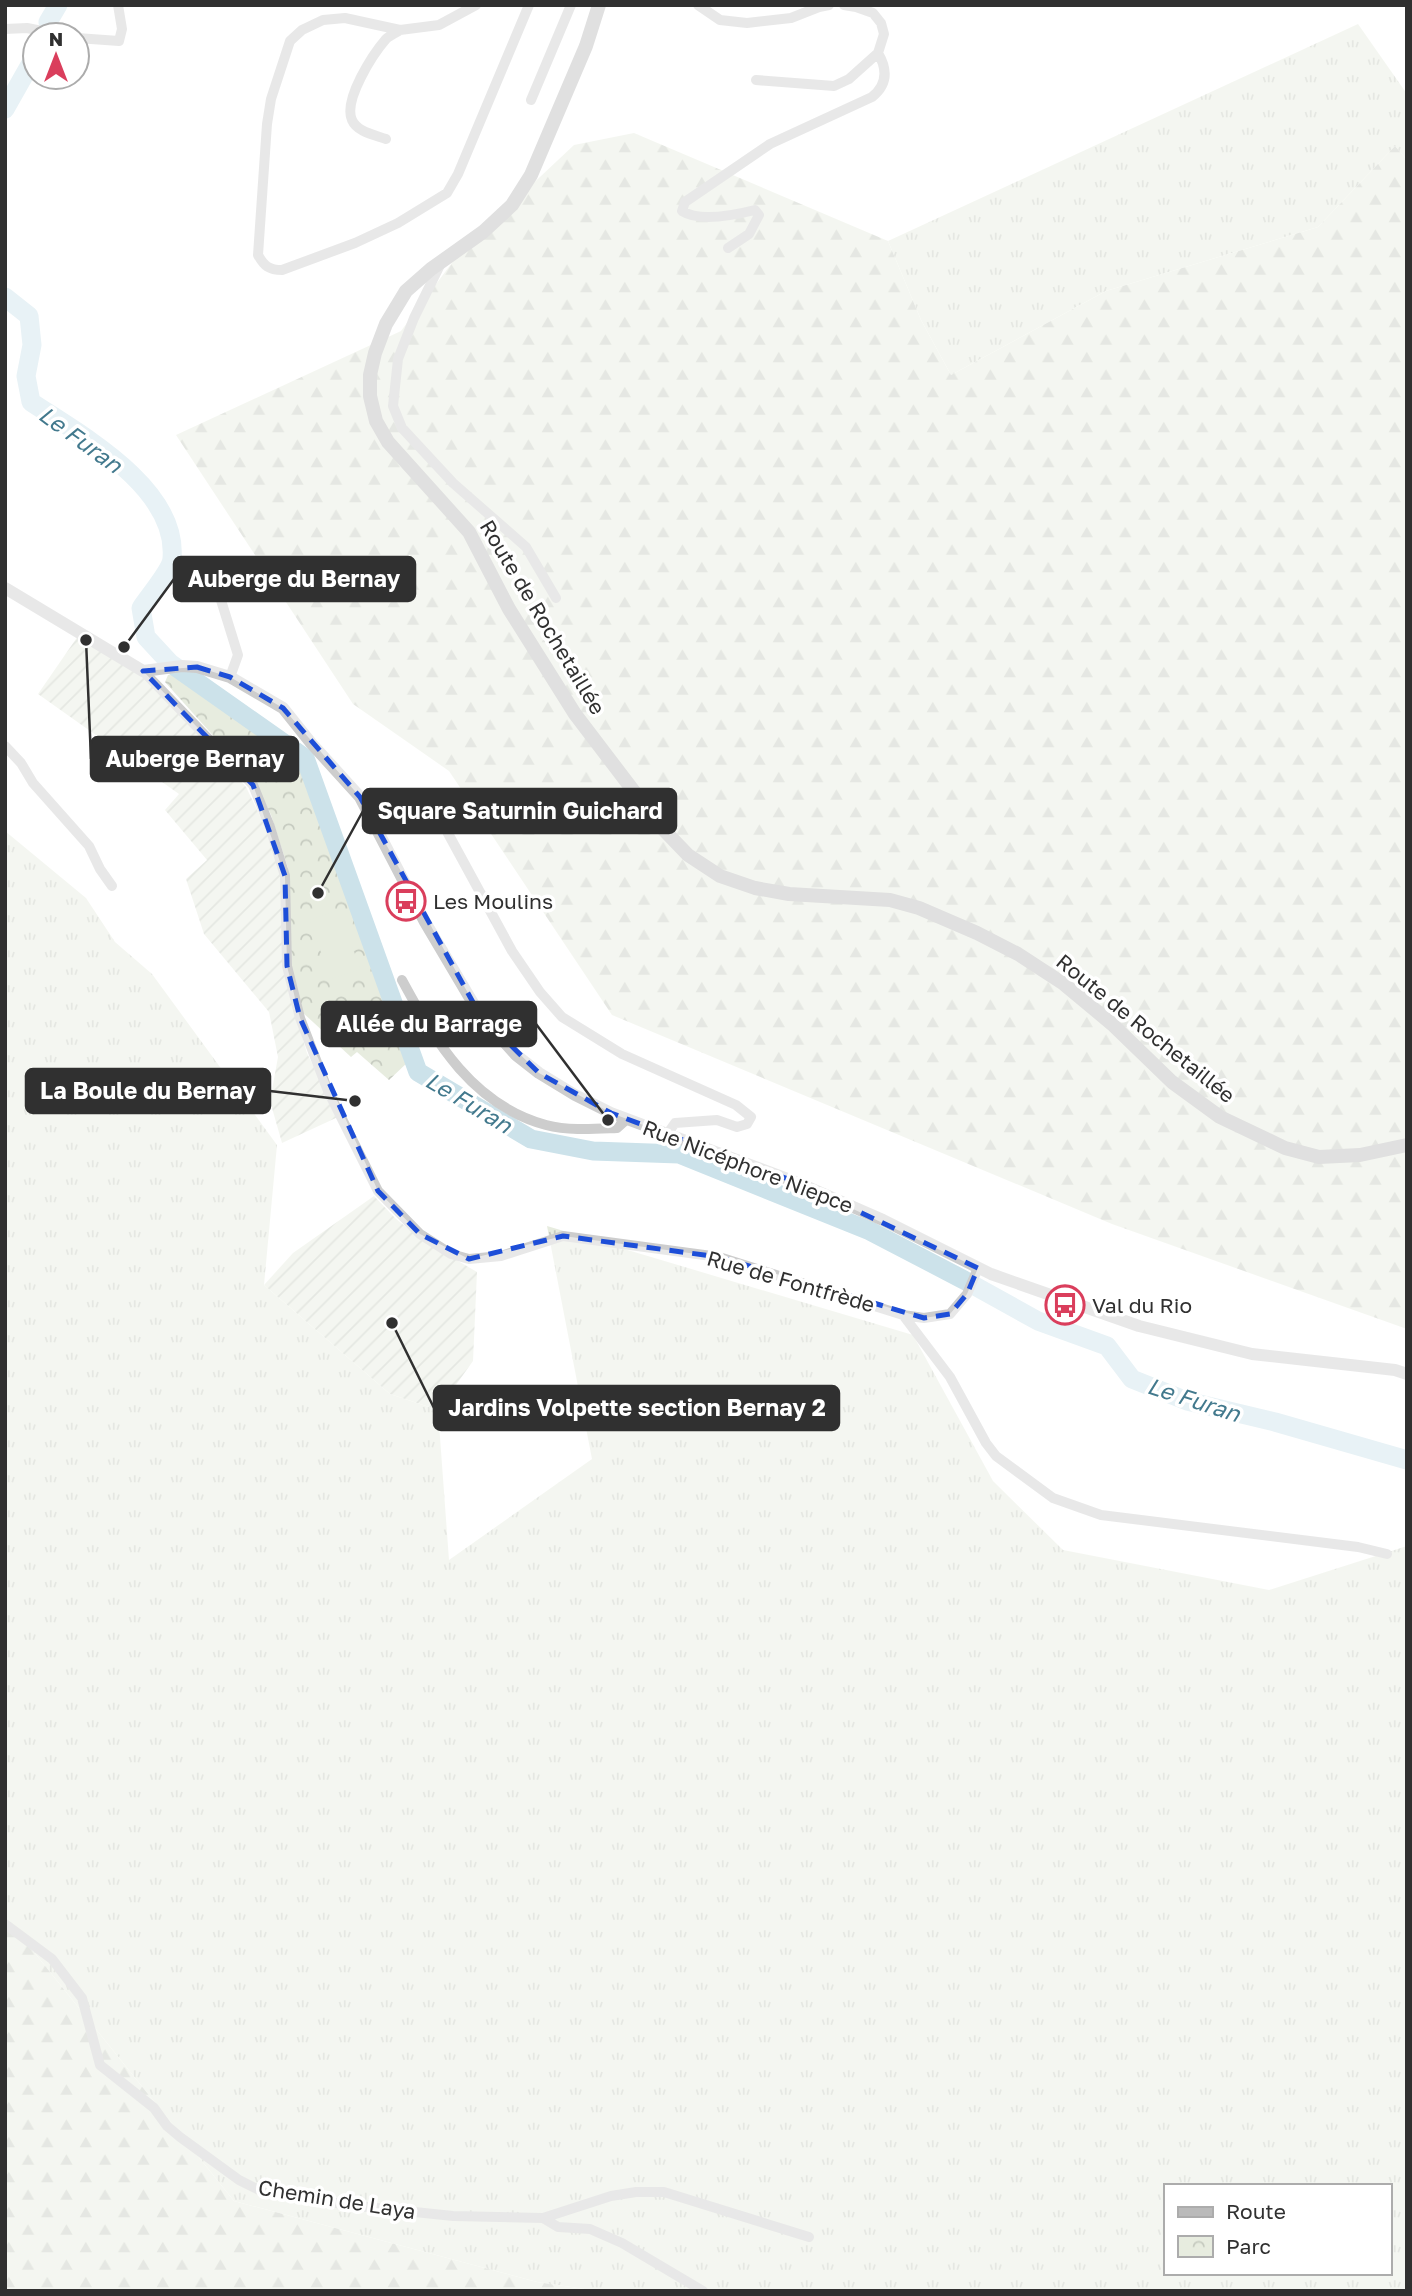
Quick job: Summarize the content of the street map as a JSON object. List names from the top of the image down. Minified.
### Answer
{"streets":{"main road":["Route de Rochetaillée"],"street":["Rue Nicéphore Niepce","Rue de Fontfrède","Chemin de Laya"]},"crossings":[["Rue Nicéphore Niepce","Rue de Fontfrède"]],"water":["Le Furan"],"places":{"other":["Auberge Bernay","Auberge du Bernay","Square Saturnin Guichard","La Boule du Bernay","Allée du Barrage","Jardins Volpette section Bernay 2"],"bus stop":["Les Moulins","Val du Rio"]},"legend":["Route","Parc"],"north":"top"}
